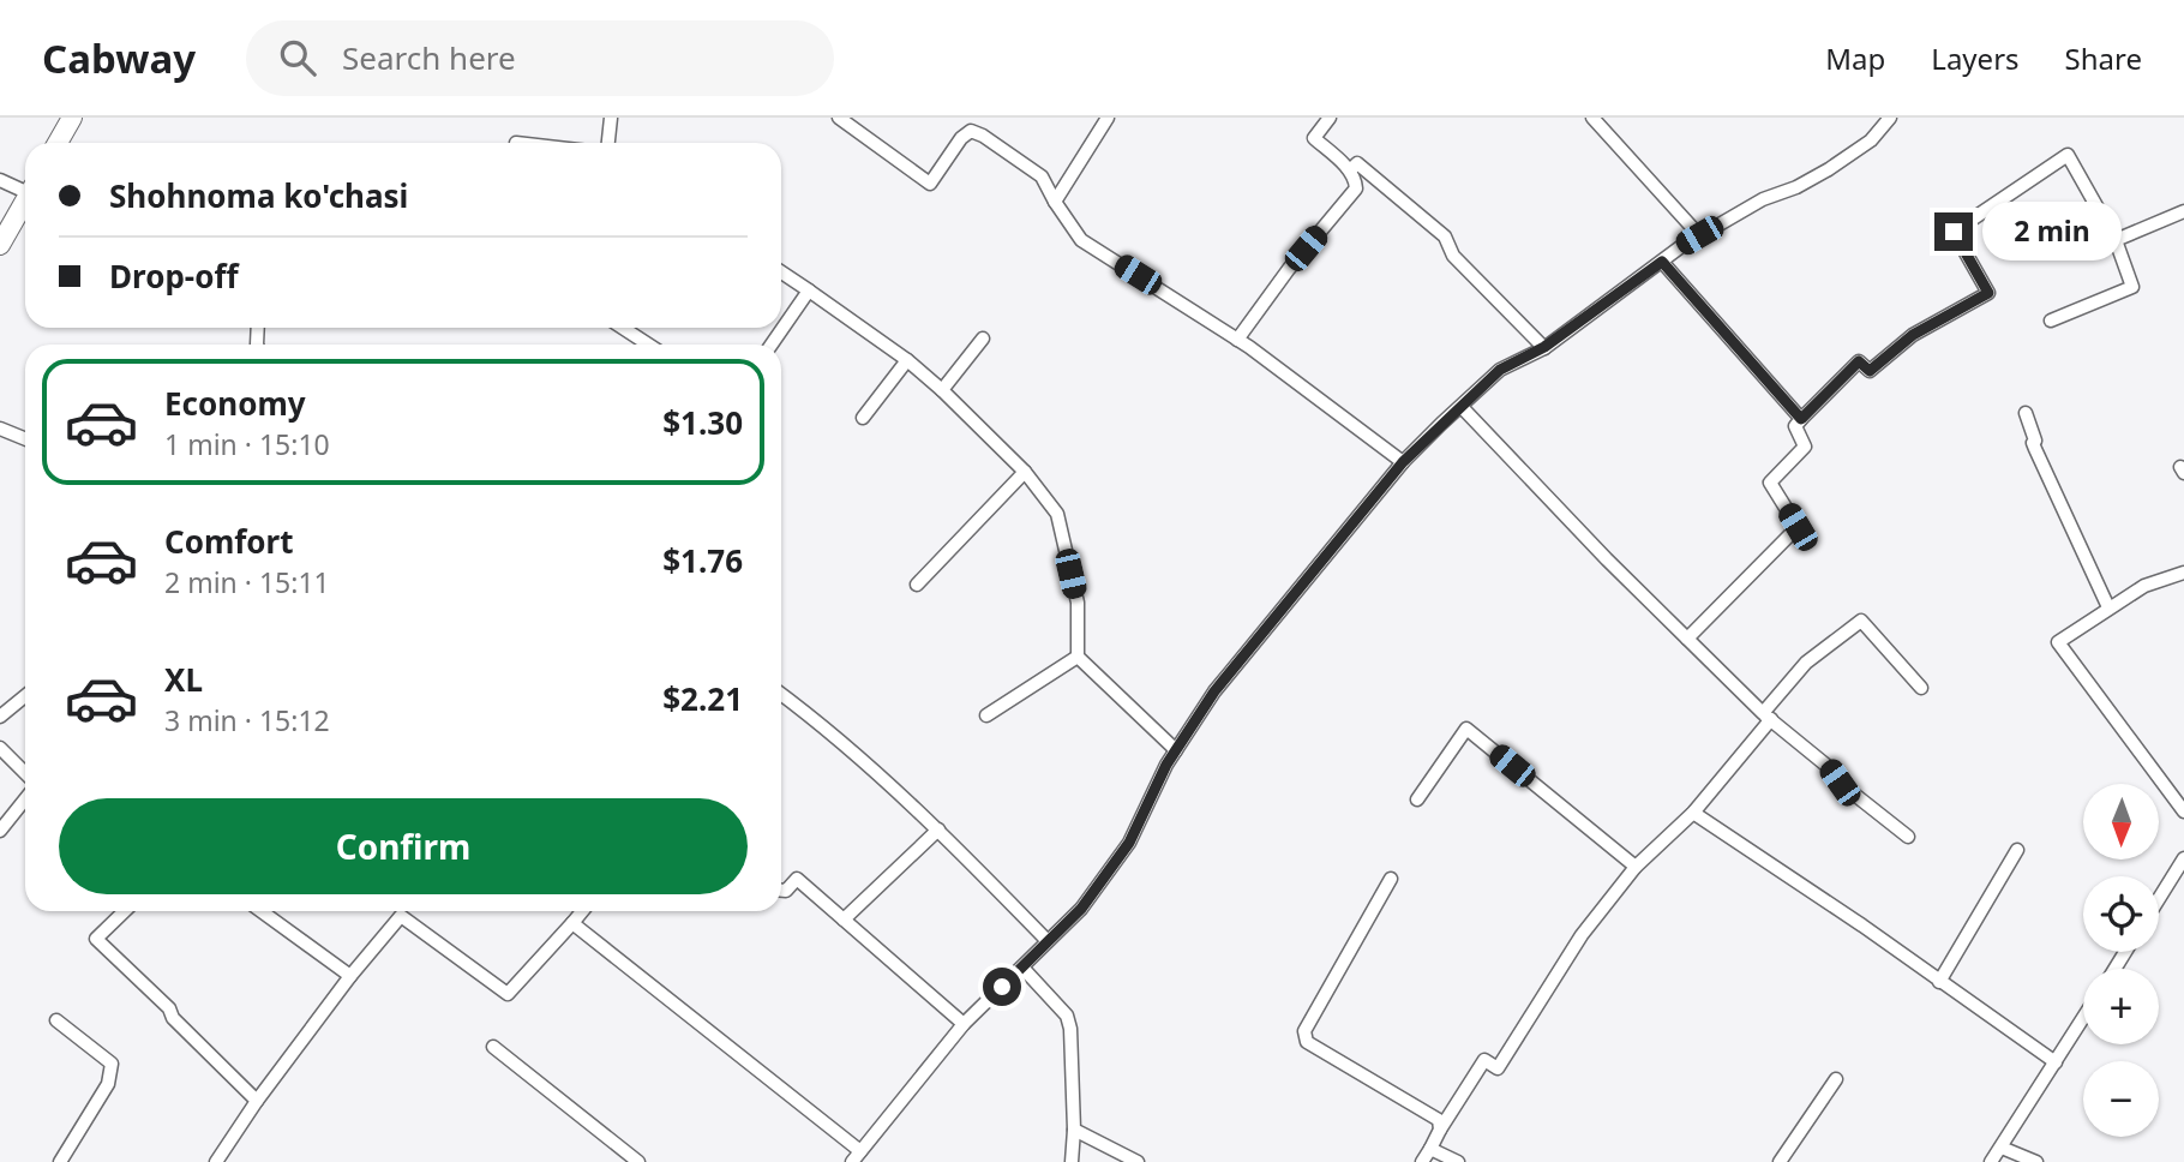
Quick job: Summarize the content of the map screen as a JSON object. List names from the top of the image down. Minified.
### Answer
{"north":"bottom","page":{"header":"Cabway","search":"Search here","nav":["Map","Layers","Share"],"banner":["Shohnoma ko'chasi","Drop-off"],"bubble":"2 min","list":[{"name":"Economy","note":"1 min · 15:10","value":"$1.30"},{"name":"Comfort","note":"2 min · 15:11","value":"$1.76"},{"name":"XL","note":"3 min · 15:12","value":"$2.21"}],"buttons":"Confirm","map_buttons":["+","−"]}}
